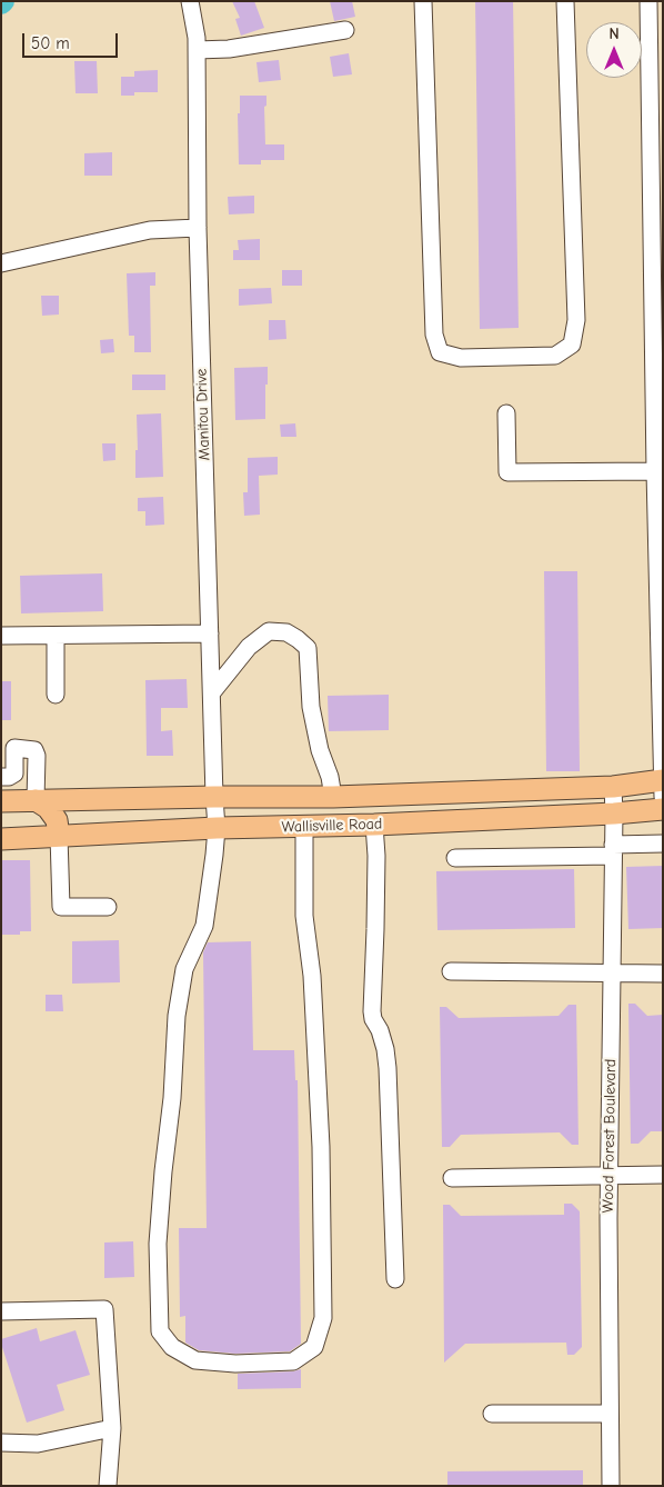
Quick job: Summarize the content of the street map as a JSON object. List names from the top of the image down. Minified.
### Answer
{"streets":{"main road":["Wallisville Road"],"street":["Manitou Drive","Wood Forest Boulevard"]},"crossings":[["Manitou Drive","Wallisville Road"],["Wallisville Road","Wood Forest Boulevard"]],"scale_bar":"50 m","north":"top"}
